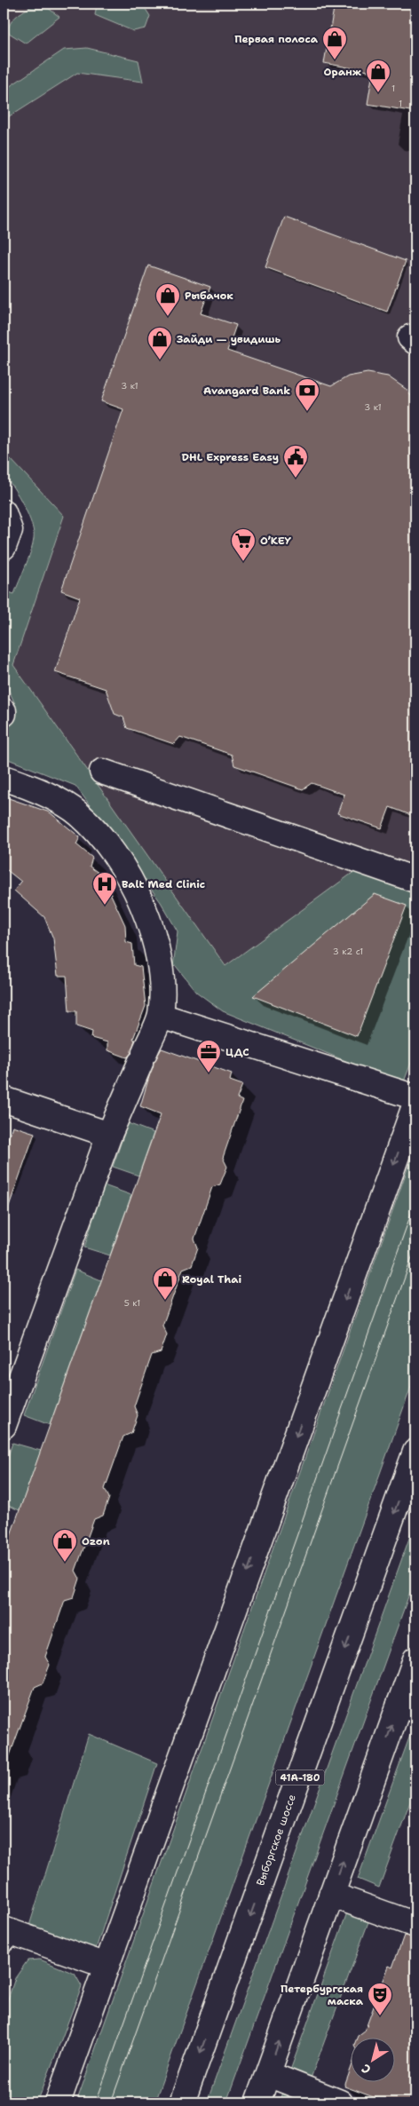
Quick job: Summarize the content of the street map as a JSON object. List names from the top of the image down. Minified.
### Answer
{"streets":{"main road":["41А-180","Выборгское шоссе"]},"places":{"shop":["Первая полоса","Оранж","Рыбачок","Зайди — увидишь","Royal Thai","Ozon"],"bank":["Avangard Bank"],"public building":["DHL Express Easy"],"supermarket":["O’KEY"],"hospital":["Balt Med Clinic"],"office":["ЦДС"],"theatre":["Петербургская маска"]},"house_numbers":["1","1","3 к1","3 к1","3 к2 с1","5 к1"],"north":"bottom left"}
